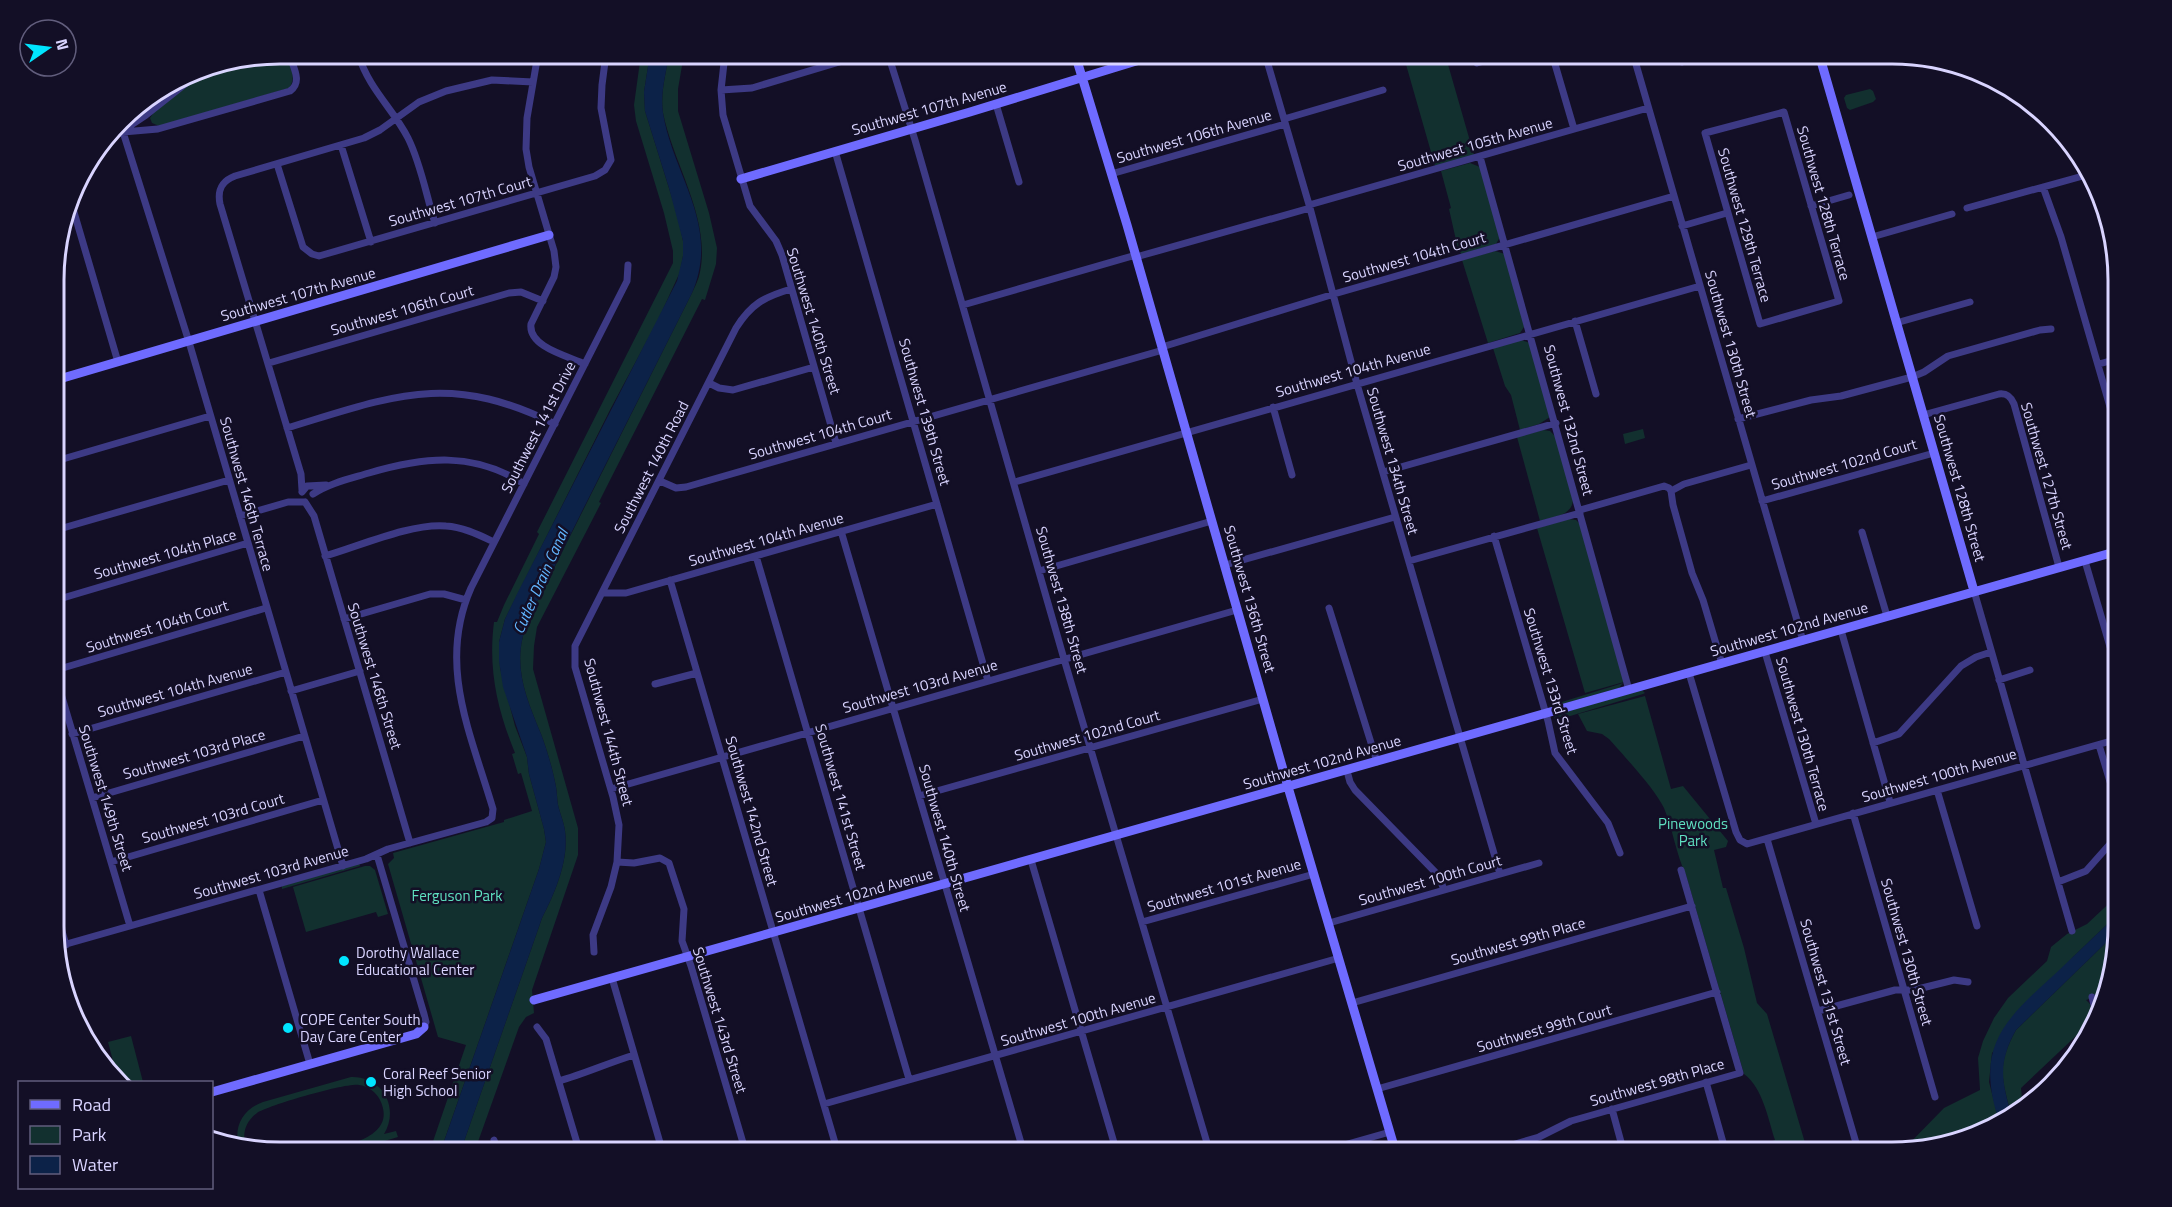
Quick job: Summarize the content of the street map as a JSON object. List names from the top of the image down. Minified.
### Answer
{"streets":{"street":["Southwest 107th Avenue","Southwest 106th Avenue","Southwest 105th Avenue","Southwest 107th Court","Southwest 128th Terrace","Southwest 129th Terrace","Southwest 104th Court","Southwest 106th Court","Southwest 140th Street","Southwest 130th Street","Southwest 104th Avenue","Southwest 139th Street","Southwest 132nd Street","Southwest 141st Drive","Southwest 134th Street","Southwest 102nd Court","Southwest 140th Road","Southwest 127th Street","Southwest 128th Street","Southwest 146th Terrace","Southwest 104th Place","Southwest 136th Street","Southwest 138th Street","Southwest 102nd Avenue","Southwest 146th Street","Southwest 133rd Street","Southwest 103rd Avenue","Southwest 144th Street","Southwest 130th Terrace","Southwest 103rd Place","Southwest 100th Avenue","Southwest 141st Street","Southwest 149th Street","Southwest 142nd Street","Southwest 103rd Court","Southwest 100th Court","Southwest 101st Avenue","Southwest 99th Place","Southwest 131st Street","Southwest 143rd Street","Southwest 99th Court","Southwest 98th Place"]},"crossings":[["Southwest 107th Avenue","Southwest 140th Street"],["Southwest 107th Avenue","Southwest 139th Street"],["Southwest 107th Avenue","Southwest 146th Terrace"],["Southwest 107th Avenue","Southwest 136th Street"],["Southwest 107th Avenue","Southwest 138th Street"],["Southwest 107th Avenue","Southwest 146th Street"],["Southwest 106th Avenue","Southwest 134th Street"],["Southwest 106th Avenue","Southwest 136th Street"],["Southwest 105th Avenue","Southwest 130th Street"],["Southwest 105th Avenue","Southwest 132nd Street"],["Southwest 105th Avenue","Southwest 134th Street"],["Southwest 105th Avenue","Southwest 136th Street"],["Southwest 105th Avenue","Southwest 138th Street"],["Southwest 107th Court","Southwest 146th Street"],["Southwest 128th Terrace","Southwest 129th Terrace"],["Southwest 104th Court","Southwest 140th Street"],["Southwest 104th Court","Southwest 130th Street"],["Southwest 104th Court","Southwest 139th Street"],["Southwest 104th Court","Southwest 132nd Street"],["Southwest 104th Court","Southwest 134th Street"],["Southwest 104th Court","Southwest 140th Road"],["Southwest 104th Court","Southwest 146th Terrace"],["Southwest 104th Court","Southwest 136th Street"],["Southwest 104th Court","Southwest 138th Street"],["Southwest 106th Court","Southwest 146th Street"],["Southwest 140th Street","Southwest 104th Avenue"],["Southwest 140th Street","Southwest 102nd Court"],["Southwest 140th Street","Southwest 140th Road"],["Southwest 140th Street","Southwest 102nd Avenue"],["Southwest 140th Street","Southwest 103rd Avenue"],["Southwest 140th Street","Southwest 100th Avenue"],["Southwest 130th Street","Southwest 104th Avenue"],["Southwest 130th Street","Southwest 102nd Court"],["Southwest 130th Street","Southwest 102nd Avenue"],["Southwest 130th Street","Southwest 100th Avenue"],["Southwest 104th Avenue","Southwest 139th Street"],["Southwest 104th Avenue","Southwest 132nd Street"],["Southwest 104th Avenue","Southwest 134th Street"],["Southwest 104th Avenue","Southwest 140th Road"],["Southwest 104th Avenue","Southwest 146th Terrace"],["Southwest 104th Avenue","Southwest 136th Street"],["Southwest 104th Avenue","Southwest 138th Street"],["Southwest 104th Avenue","Southwest 144th Street"],["Southwest 104th Avenue","Southwest 141st Street"],["Southwest 104th Avenue","Southwest 149th Street"],["Southwest 104th Avenue","Southwest 142nd Street"],["Southwest 139th Street","Southwest 103rd Avenue"],["Southwest 132nd Street","Southwest 102nd Avenue"],["Southwest 141st Drive","Southwest 103rd Avenue"],["Southwest 134th Street","Southwest 102nd Avenue"],["Southwest 134th Street","Southwest 100th Court"],["Southwest 102nd Court","Southwest 128th Street"],["Southwest 102nd Court","Southwest 136th Street"],["Southwest 102nd Court","Southwest 138th Street"],["Southwest 140th Road","Southwest 144th Street"],["Southwest 127th Street","Southwest 128th Street"],["Southwest 127th Street","Southwest 102nd Avenue"],["Southwest 128th Street","Southwest 102nd Avenue"],["Southwest 128th Street","Southwest 100th Avenue"],["Southwest 146th Terrace","Southwest 104th Place"],["Southwest 146th Terrace","Southwest 103rd Avenue"],["Southwest 146th Terrace","Southwest 103rd Place"],["Southwest 146th Terrace","Southwest 103rd Court"],["Southwest 136th Street","Southwest 102nd Avenue"],["Southwest 136th Street","Southwest 103rd Avenue"],["Southwest 136th Street","Southwest 100th Avenue"],["Southwest 136th Street","Southwest 100th Court"],["Southwest 136th Street","Southwest 101st Avenue"],["Southwest 136th Street","Southwest 99th Place"],["Southwest 136th Street","Southwest 99th Court"],["Southwest 138th Street","Southwest 102nd Avenue"],["Southwest 138th Street","Southwest 103rd Avenue"],["Southwest 138th Street","Southwest 100th Avenue"],["Southwest 138th Street","Southwest 101st Avenue"],["Southwest 102nd Avenue","Southwest 133rd Street"],["Southwest 102nd Avenue","Southwest 130th Terrace"],["Southwest 102nd Avenue","Southwest 100th Avenue"],["Southwest 102nd Avenue","Southwest 141st Street"],["Southwest 102nd Avenue","Southwest 142nd Street"],["Southwest 102nd Avenue","Southwest 143rd Street"],["Southwest 146th Street","Southwest 103rd Avenue"],["Southwest 103rd Avenue","Southwest 144th Street"],["Southwest 103rd Avenue","Southwest 141st Street"],["Southwest 103rd Avenue","Southwest 149th Street"],["Southwest 103rd Avenue","Southwest 142nd Street"],["Southwest 144th Street","Southwest 143rd Street"],["Southwest 130th Terrace","Southwest 100th Avenue"],["Southwest 103rd Place","Southwest 149th Street"],["Southwest 100th Avenue","Southwest 141st Street"],["Southwest 100th Avenue","Southwest 142nd Street"],["Southwest 100th Avenue","Southwest 131st Street"],["Southwest 149th Street","Southwest 103rd Court"],["Southwest 99th Place","Southwest 98th Place"],["Southwest 99th Court","Southwest 98th Place"]],"water":["Cutler Drain Canal"],"parks":["Pinewoods Park","Ferguson Park"],"places":["Dorothy Wallace Educational Center","COPE Center South Day Care Center","Coral Reef Senior High School"],"legend":["Road","Park","Water"],"north":"right"}
